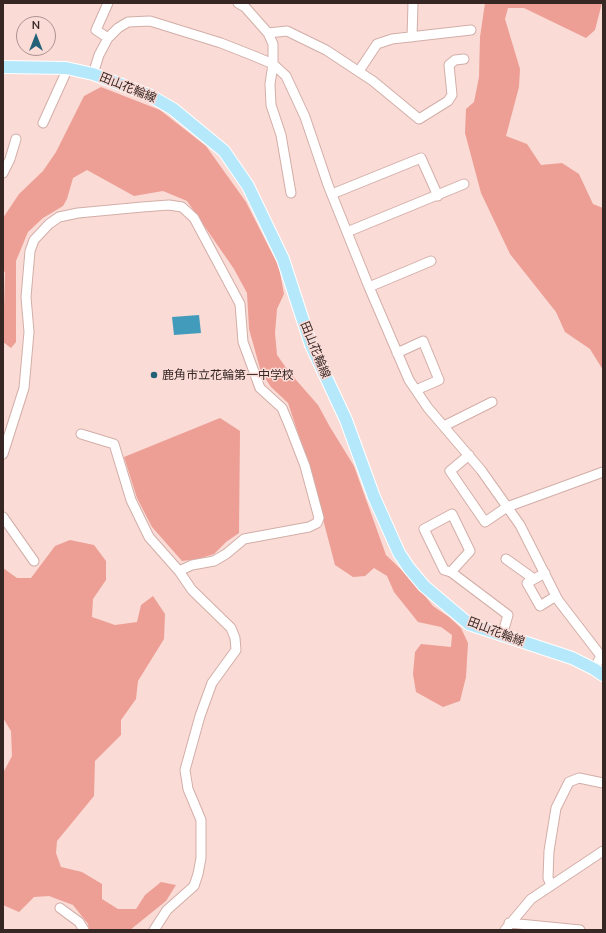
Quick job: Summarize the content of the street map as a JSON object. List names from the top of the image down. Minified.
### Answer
{"streets":{"main road":["田山花輪線"]},"places":["鹿角市立花輪第一中学校"],"north":"top"}
